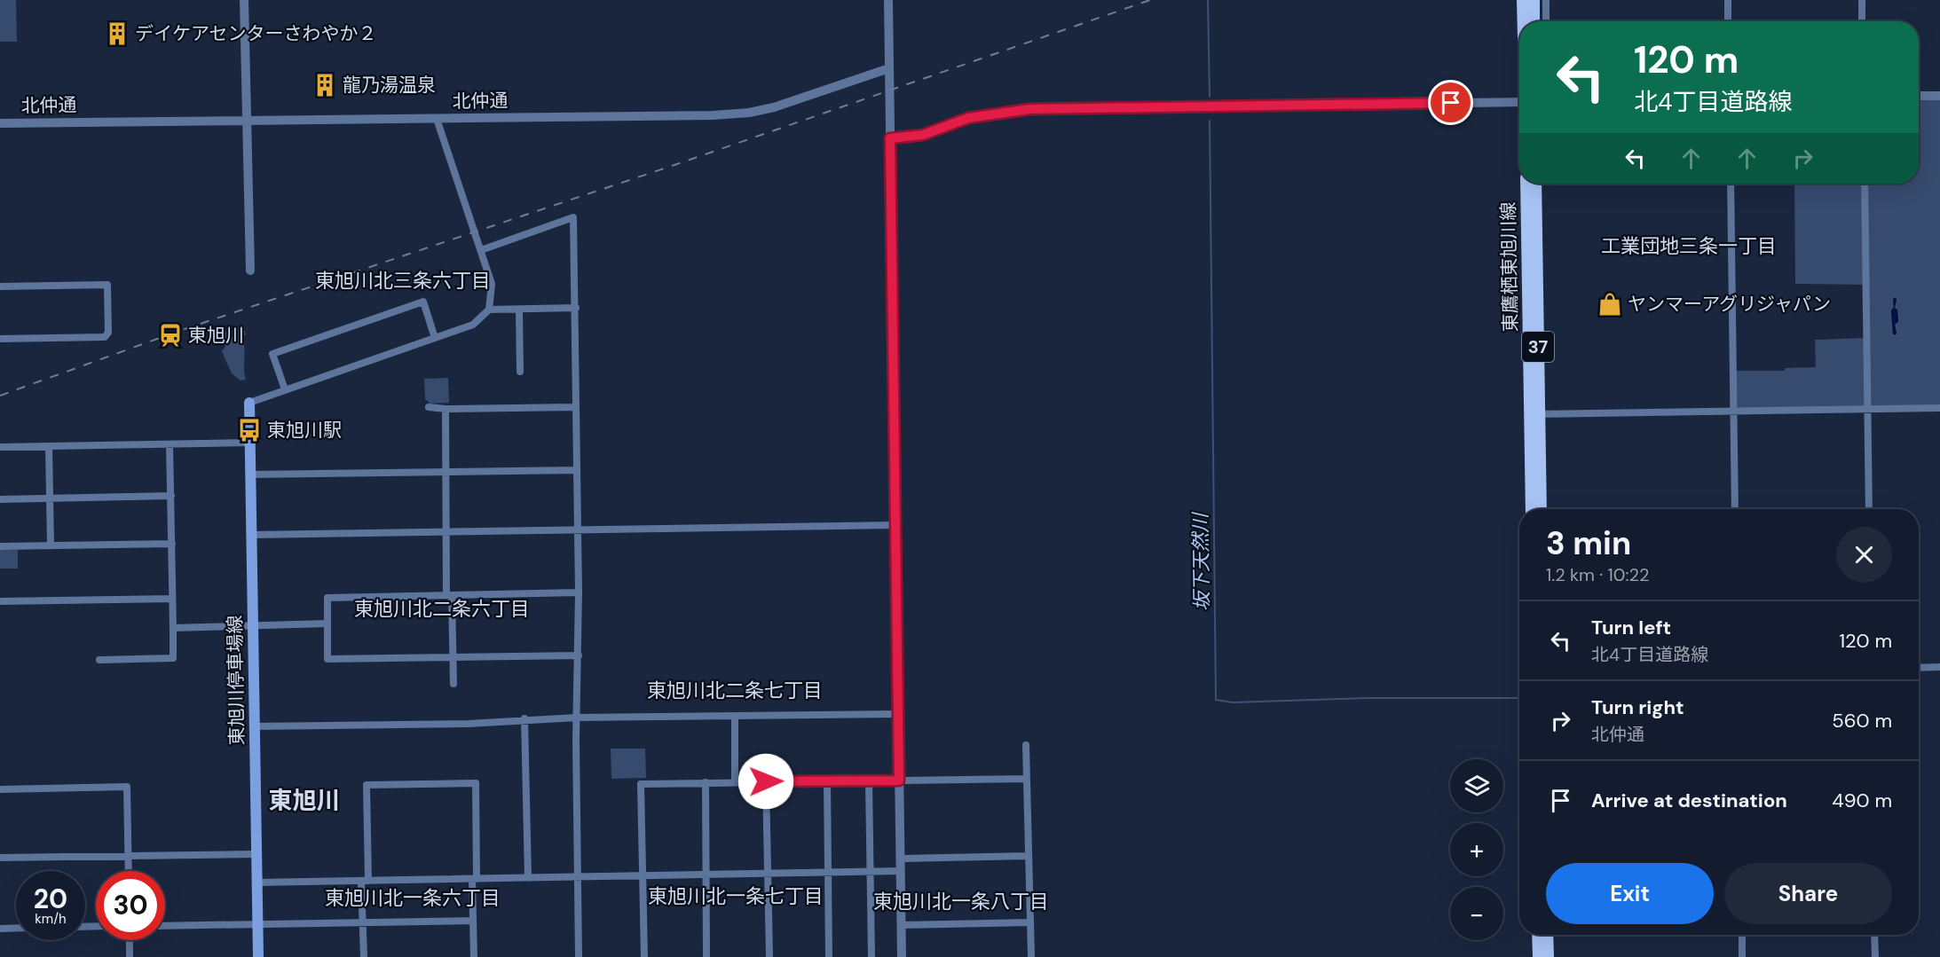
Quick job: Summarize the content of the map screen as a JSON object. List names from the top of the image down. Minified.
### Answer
{"streets":{"main road":["東鷹栖東旭川線","37","東旭川停車場線"],"street":["北仲通"]},"districts":["工業団地三条一丁目","東旭川北三条六丁目","東旭川北二条六丁目","東旭川北二条七丁目","東旭川","東旭川北一条七丁目","東旭川北一条六丁目","東旭川北一条八丁目"],"water":["坂下天然川"],"places":{"building":["デイケアセンターさわやか２","龍乃湯温泉"],"shop":["ヤンマーアグリジャパン"],"station":["東旭川"],"bus stop":["東旭川駅"]},"page":{"turn":["120 m","北4丁目道路線"],"heading":["3 min","1.2 km · 10:22"],"list":[{"name":"Turn left","note":"北4丁目道路線","value":"120 m"},{"name":"Turn right","note":"北仲通","value":"560 m"},{"name":"Arrive at destination","value":"490 m"}],"map_buttons":["+","−"],"buttons":["Exit","Share"],"speed":"20 km/h","limit":"30"}}
